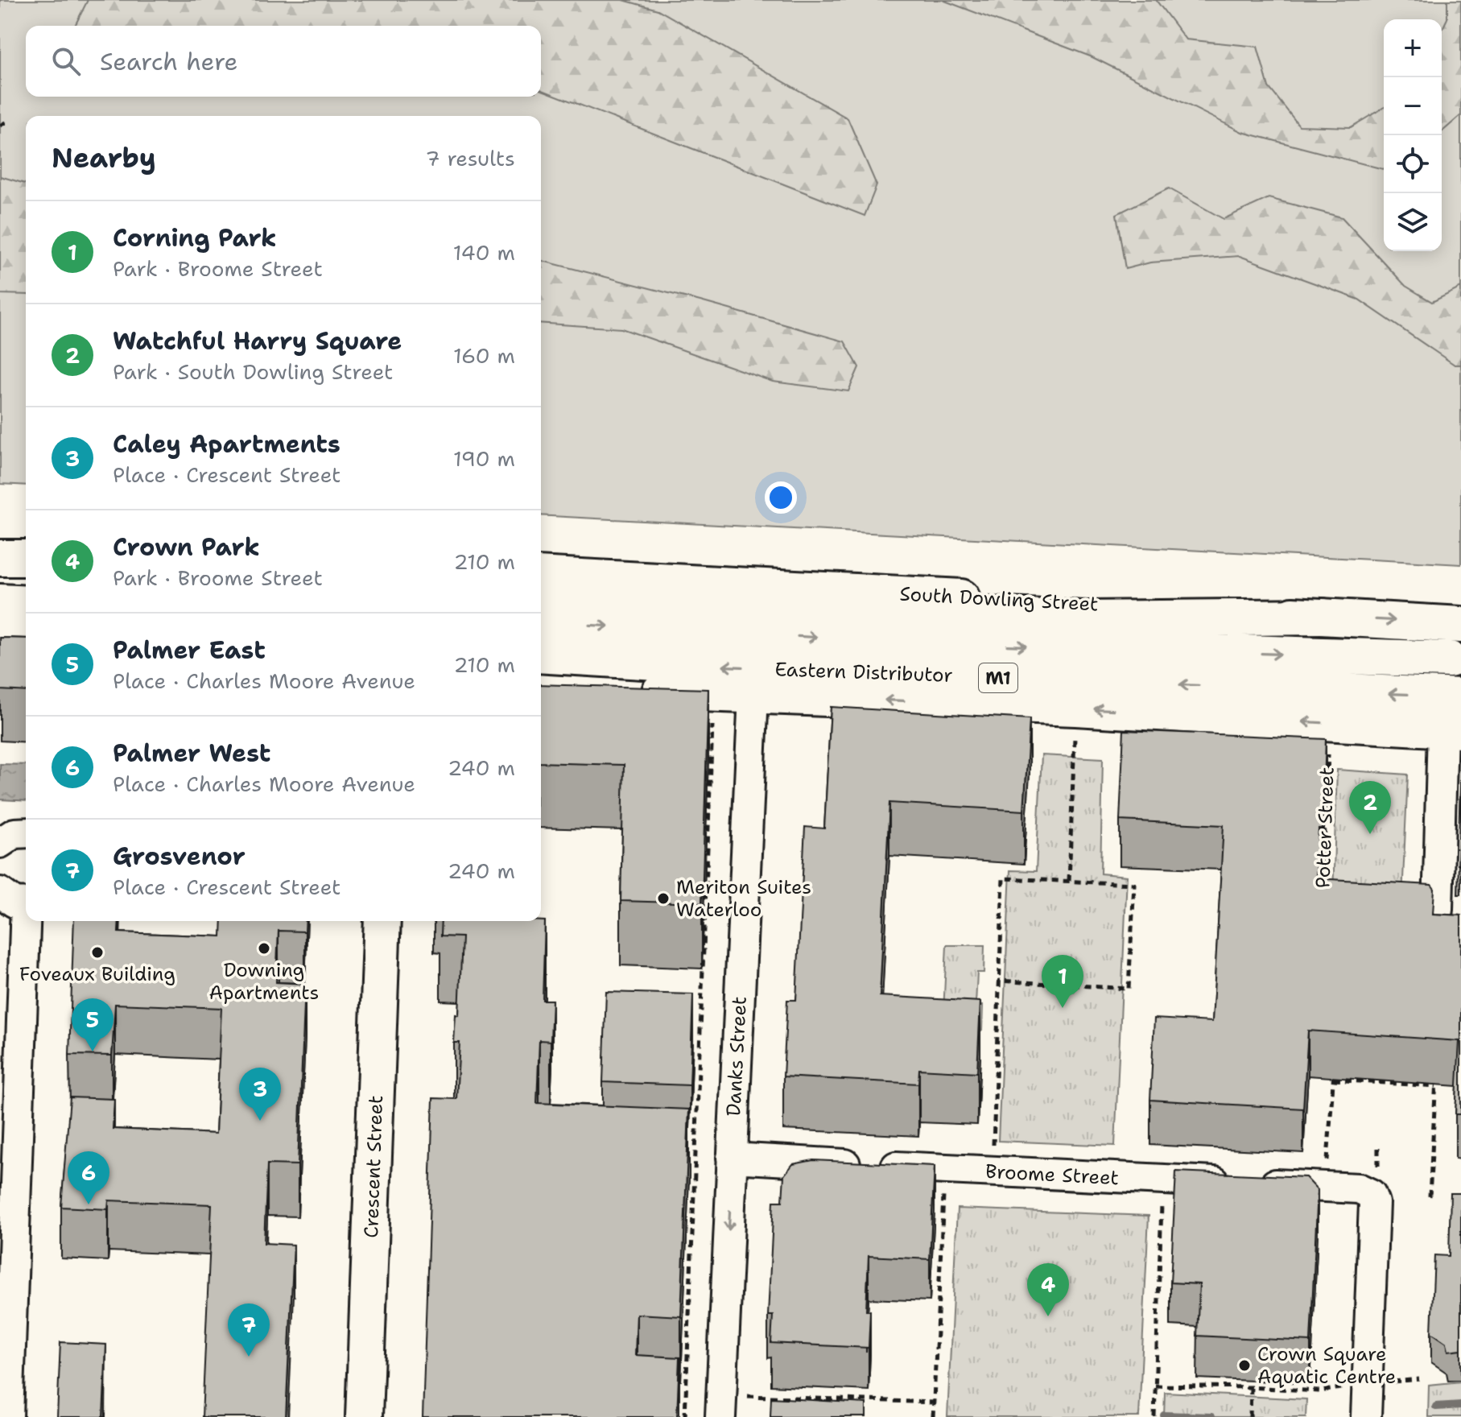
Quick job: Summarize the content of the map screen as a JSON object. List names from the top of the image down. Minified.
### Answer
{"streets":{"main road":["South Dowling Street","Eastern Distributor","M1","Crescent Street"],"street":["Danks Street","Broome Street"],"path":["Potter Street"]},"crossings":[["Danks Street","Broome Street"]],"places":["Meriton Suites Waterloo","Downing Apartments","Foveaux Building","Crown Square Aquatic Centre"],"page":{"map_buttons":["+","−"],"search":"Search here","heading":["Nearby","7 results"],"list":[{"mark":"1","name":"Corning Park","note":"Park · Broome Street","value":"140 m"},{"mark":"2","name":"Watchful Harry Square","note":"Park · South Dowling Street","value":"160 m"},{"mark":"3","name":"Caley Apartments","note":"Place · Crescent Street","value":"190 m"},{"mark":"4","name":"Crown Park","note":"Park · Broome Street","value":"210 m"},{"mark":"5","name":"Palmer East","note":"Place · Charles Moore Avenue","value":"210 m"},{"mark":"6","name":"Palmer West","note":"Place · Charles Moore Avenue","value":"240 m"},{"mark":"7","name":"Grosvenor","note":"Place · Crescent Street","value":"240 m"}],"pins":["2","1","5","3","6","4","7"]}}
